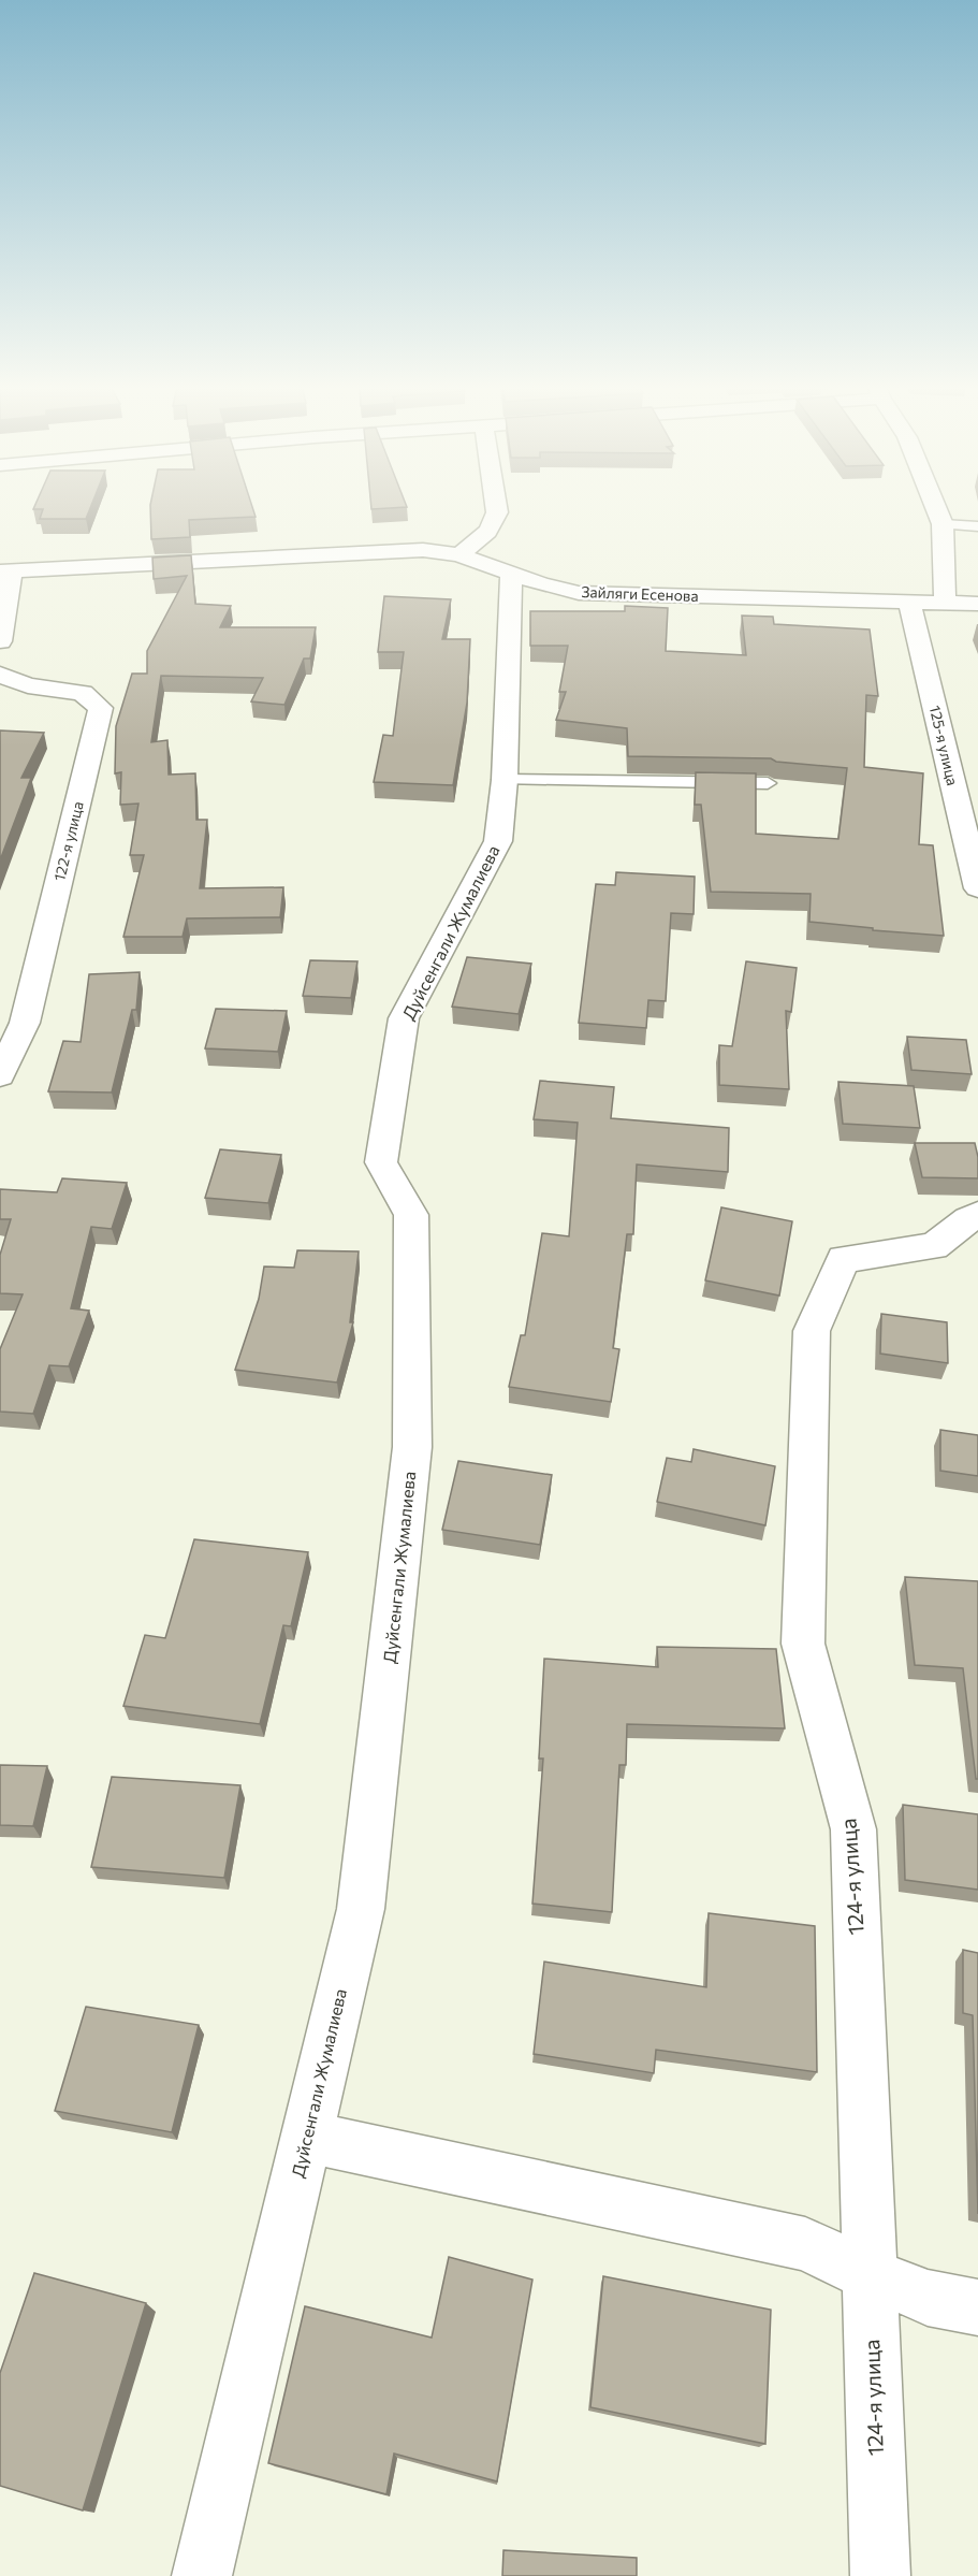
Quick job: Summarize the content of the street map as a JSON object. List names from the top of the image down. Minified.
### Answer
{"streets":{"street":["Зайляги Есенова","125-я улица","122-я улица","Дуйсенгали Жумалиева","124-я улица"]},"crossings":[["Зайляги Есенова","125-я улица"],["Зайляги Есенова","Дуйсенгали Жумалиева"]]}
